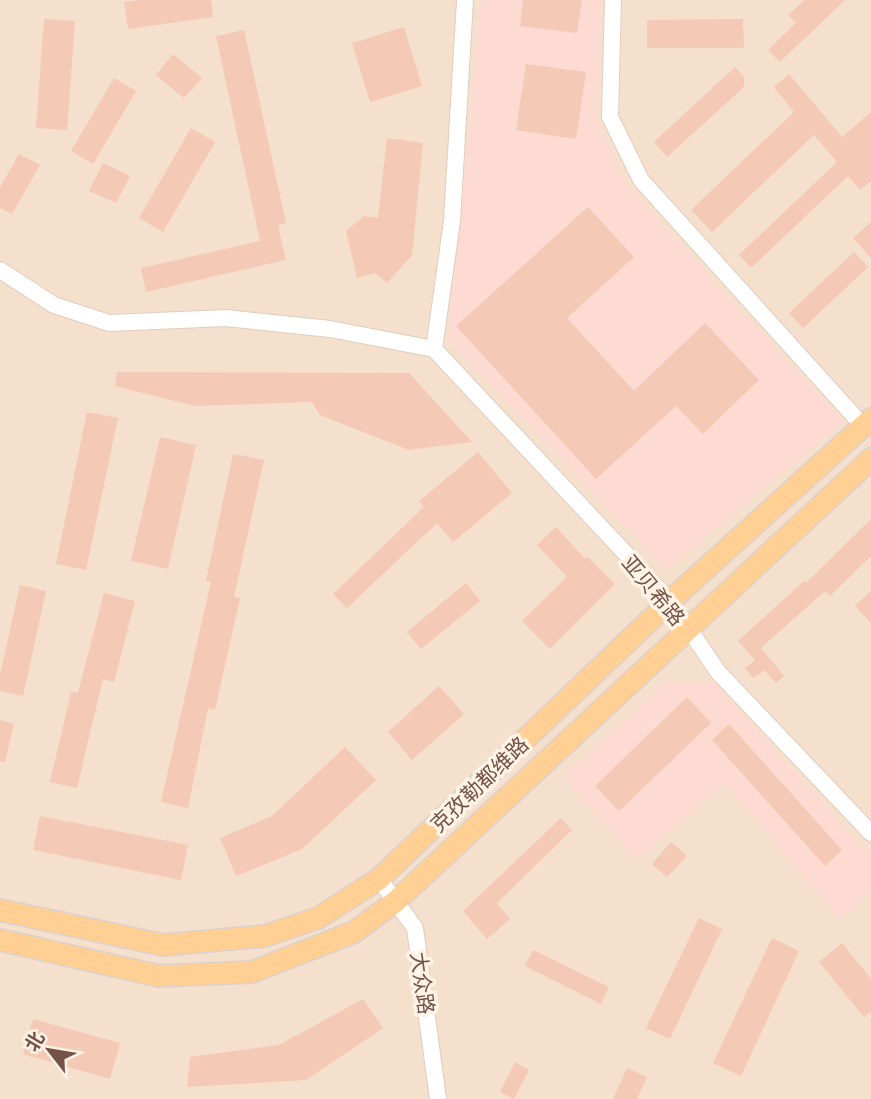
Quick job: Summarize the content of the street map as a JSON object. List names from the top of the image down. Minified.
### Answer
{"streets":{"main road":["克孜勒都维路"],"street":["亚贝希路","大众路"]},"crossings":[["亚贝希路","克孜勒都维路"],["克孜勒都维路","大众路"]],"north":"top left"}
